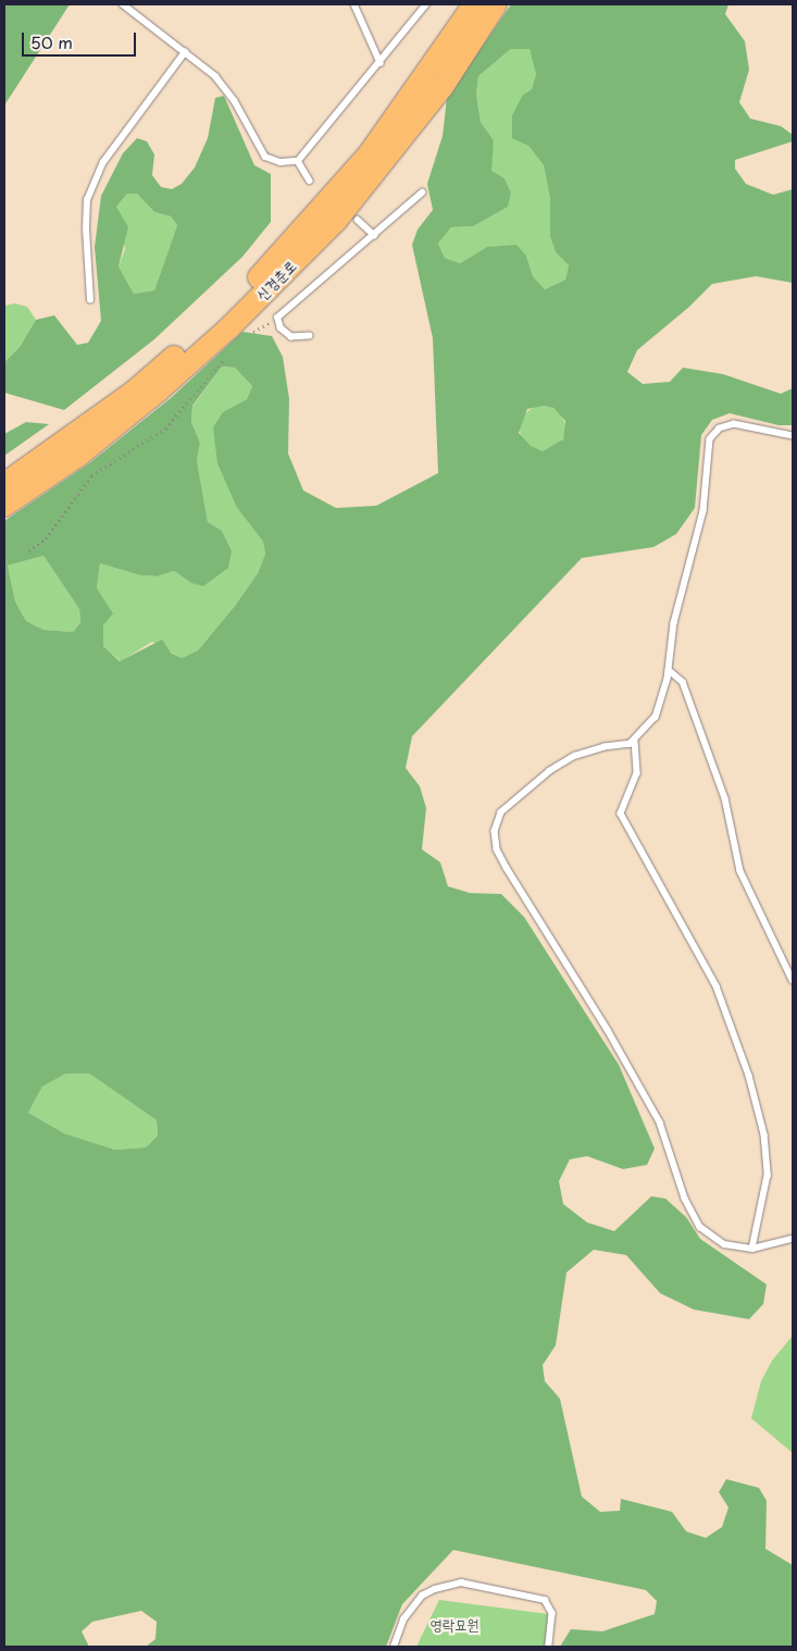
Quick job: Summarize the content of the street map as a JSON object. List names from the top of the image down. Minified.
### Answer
{"streets":{"highway":["신경춘로"]},"parks":["영락묘원"],"scale_bar":"50 m"}
